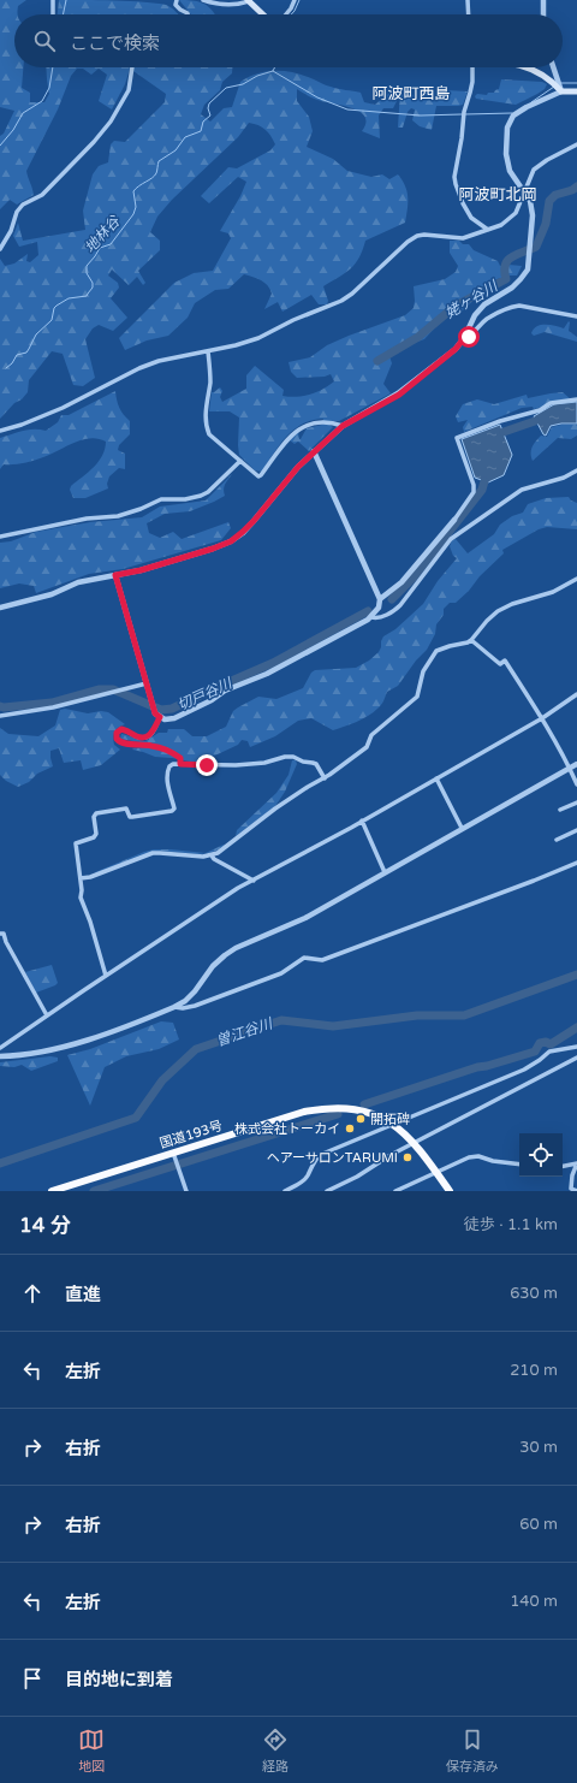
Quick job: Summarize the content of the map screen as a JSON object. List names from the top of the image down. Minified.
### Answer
{"streets":{"highway":["国道193号"]},"districts":["阿波町西島","阿波町北岡"],"water":["地林谷","姥ヶ谷川","切戸谷川","曽江谷川"],"places":["開拓碑","株式会社トーカイ","ヘアーサロンTARUMI"],"page":{"search":"ここで検索","heading":["14 分","徒歩 · 1.1 km"],"list":[["直進","630 m"],["左折","210 m"],["右折","30 m"],["右折","60 m"],["左折","140 m"],"目的地に到着"],"nav":["地図","経路","保存済み"]}}
